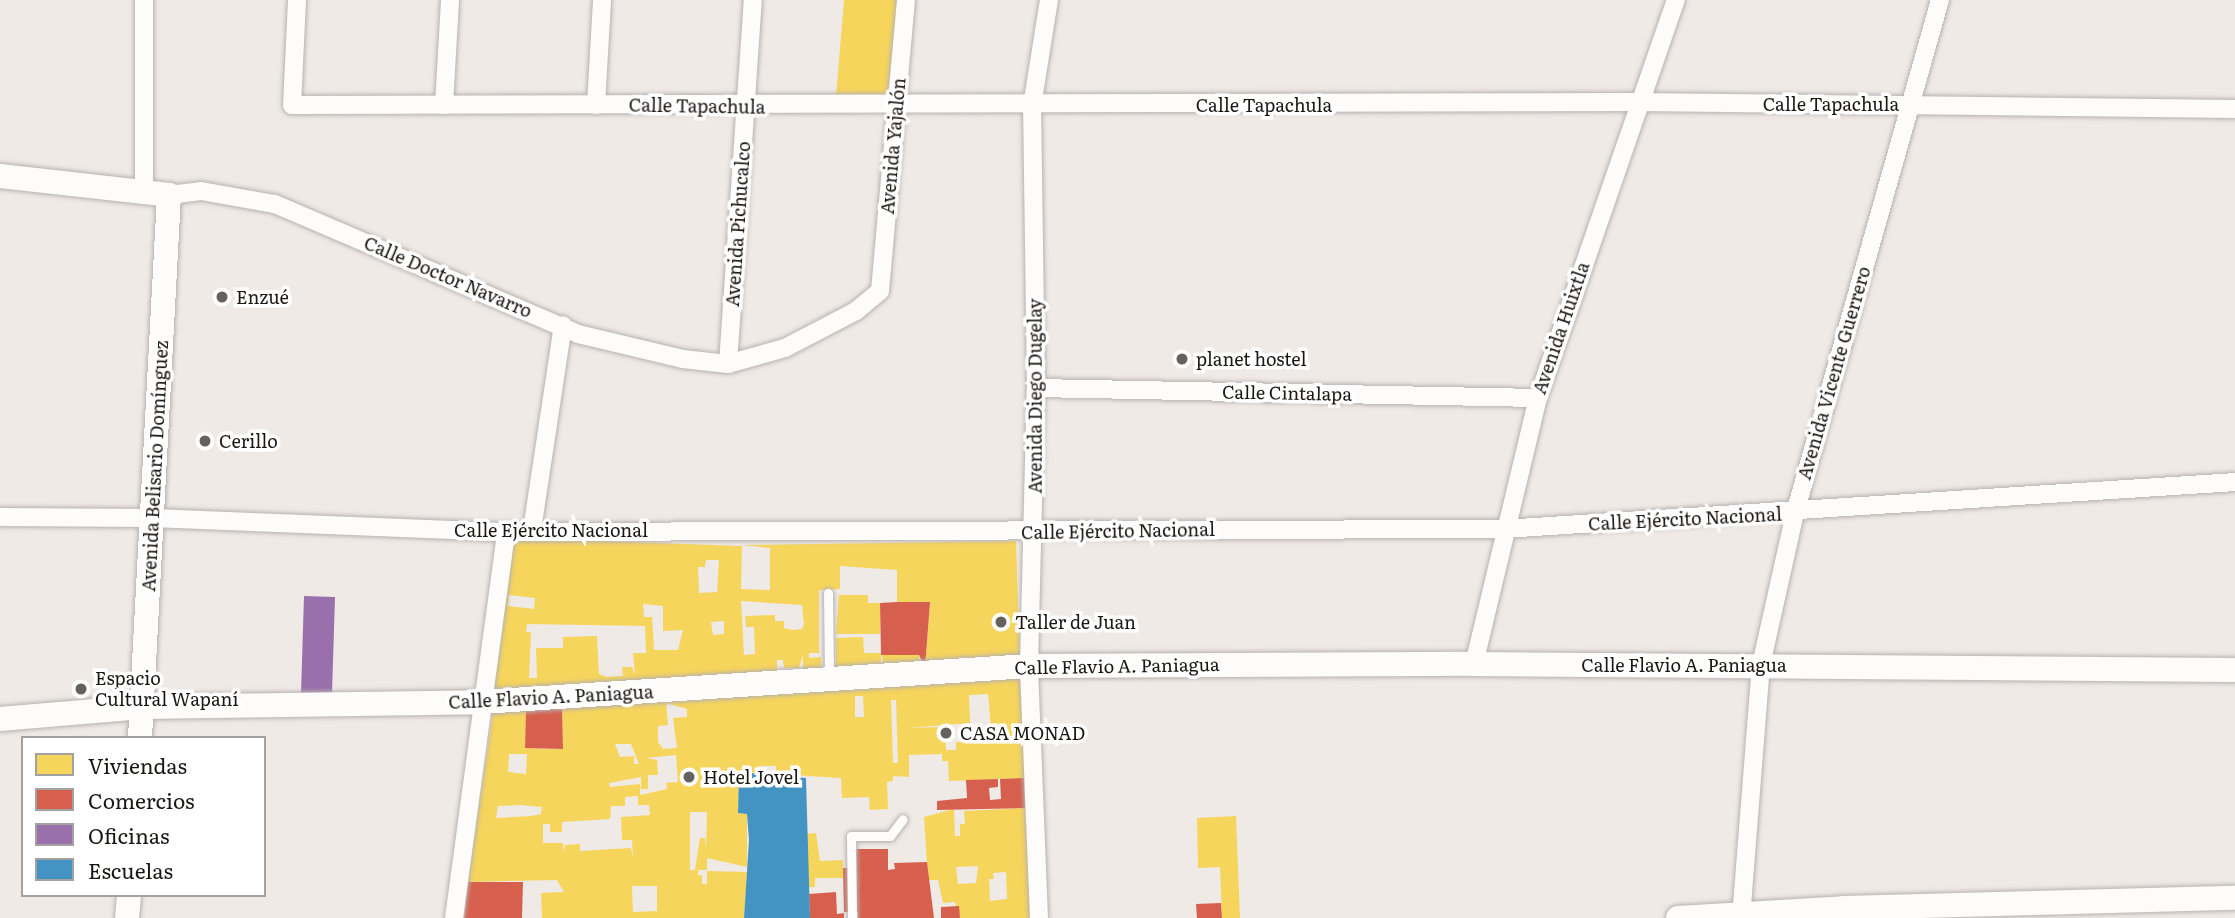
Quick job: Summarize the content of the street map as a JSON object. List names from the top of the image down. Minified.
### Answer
{"streets":{"street":["Calle Tapachula","Avenida Yajalón","Avenida Pichucalco","Calle Doctor Navarro","Avenida Huixtla","Avenida Vicente Guerrero","Calle Cintalapa","Avenida Diego Dugelay","Avenida Belisario Domínguez","Calle Ejército Nacional","Calle Flavio A. Paniagua"]},"crossings":[["Calle Tapachula","Avenida Yajalón"],["Calle Tapachula","Avenida Pichucalco"],["Calle Tapachula","Avenida Huixtla"],["Calle Tapachula","Avenida Vicente Guerrero"],["Calle Tapachula","Avenida Diego Dugelay"],["Avenida Yajalón","Calle Doctor Navarro"],["Avenida Pichucalco","Calle Doctor Navarro"],["Calle Doctor Navarro","Avenida Belisario Domínguez"],["Avenida Huixtla","Calle Cintalapa"],["Avenida Huixtla","Calle Ejército Nacional"],["Avenida Huixtla","Calle Flavio A. Paniagua"],["Avenida Vicente Guerrero","Calle Ejército Nacional"],["Avenida Vicente Guerrero","Calle Flavio A. Paniagua"],["Calle Cintalapa","Avenida Diego Dugelay"],["Avenida Diego Dugelay","Calle Ejército Nacional"],["Avenida Diego Dugelay","Calle Flavio A. Paniagua"],["Avenida Belisario Domínguez","Calle Ejército Nacional"],["Avenida Belisario Domínguez","Calle Flavio A. Paniagua"]],"places":["Enzué","planet hostel","Cerillo","Taller de Juan","Espacio Cultural Wapaní","CASA MONAD","Hotel Jovel"],"legend":["Viviendas","Comercios","Oficinas","Escuelas"]}
